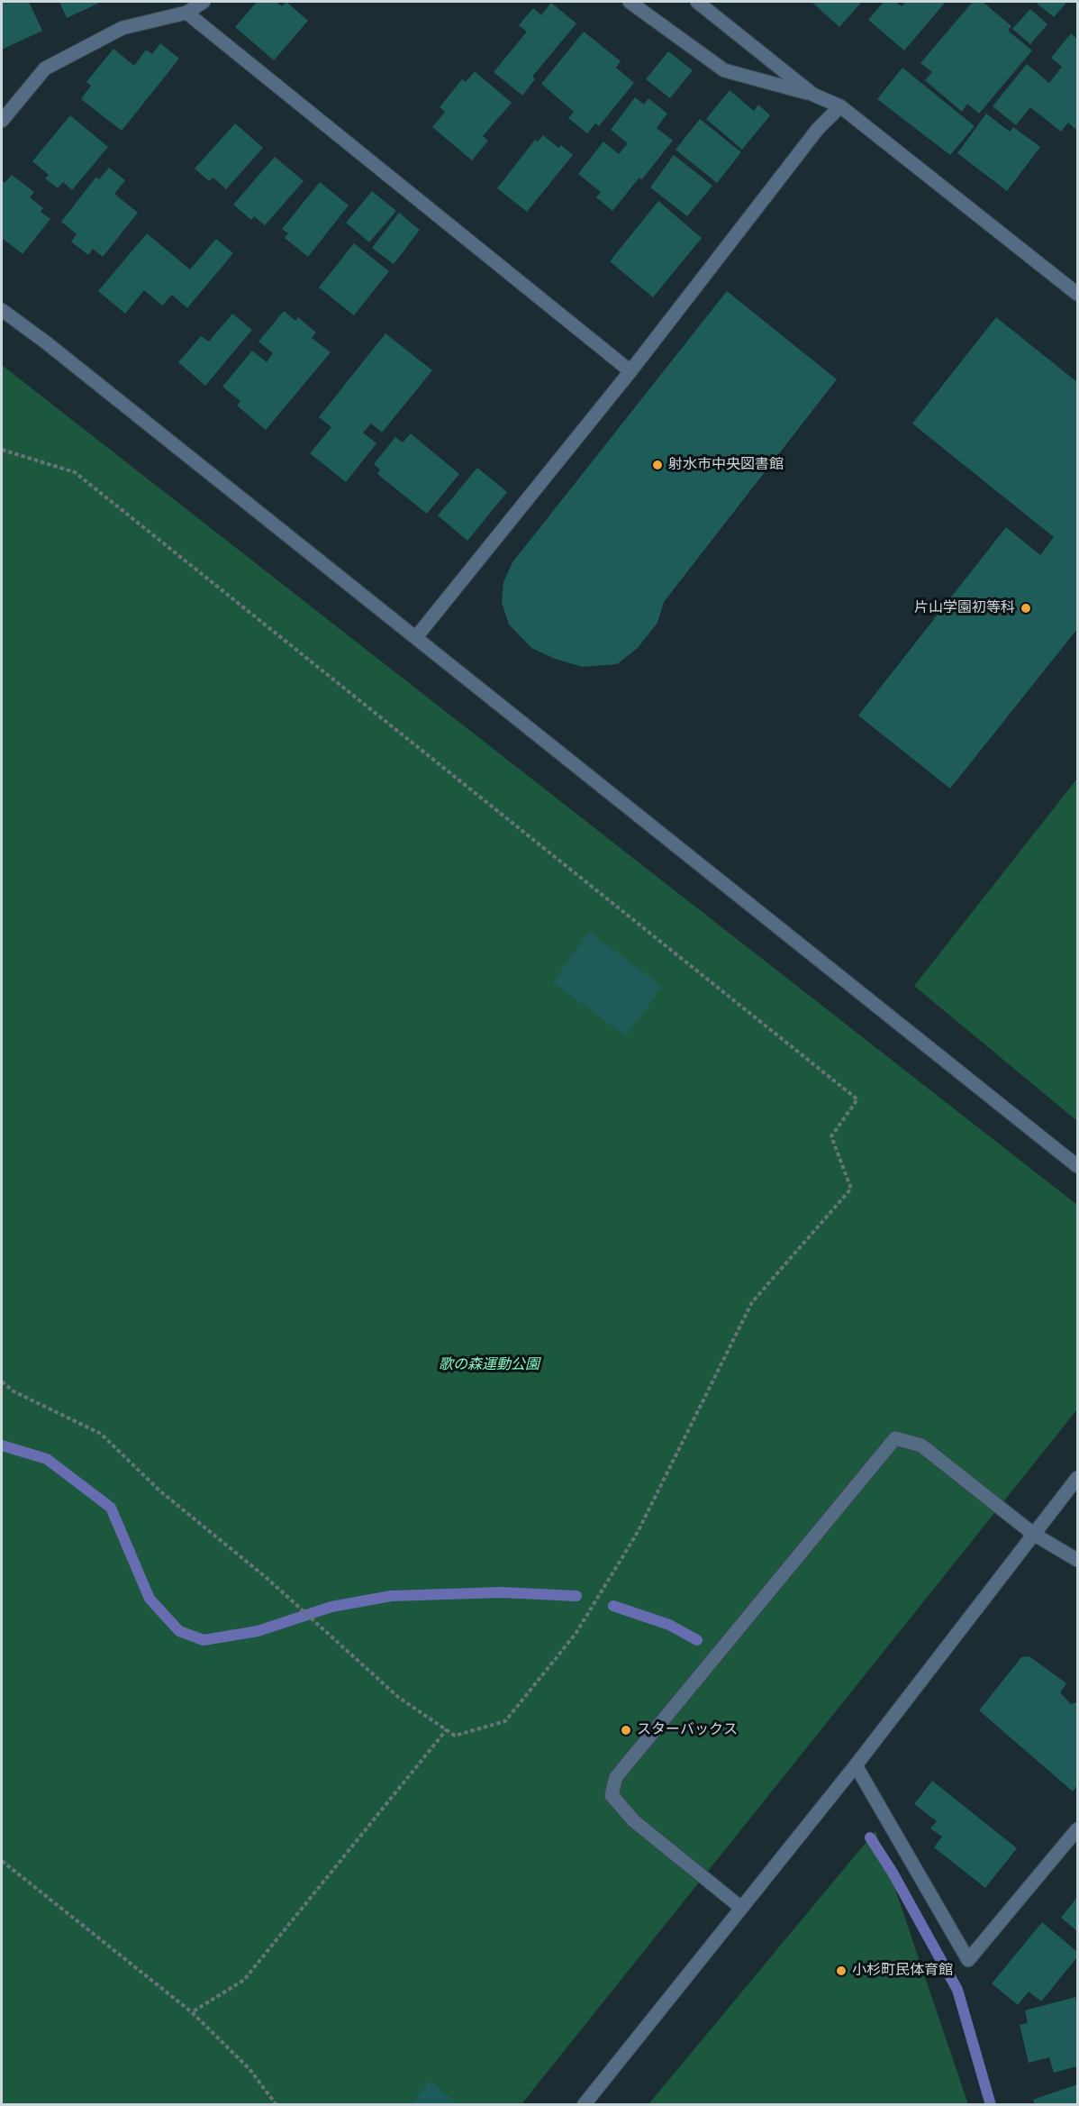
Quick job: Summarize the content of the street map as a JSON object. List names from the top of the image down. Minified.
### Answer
{"parks":["歌の森運動公園"],"places":["射水市中央図書館","片山学園初等科","スターバックス","小杉町民体育館"]}
